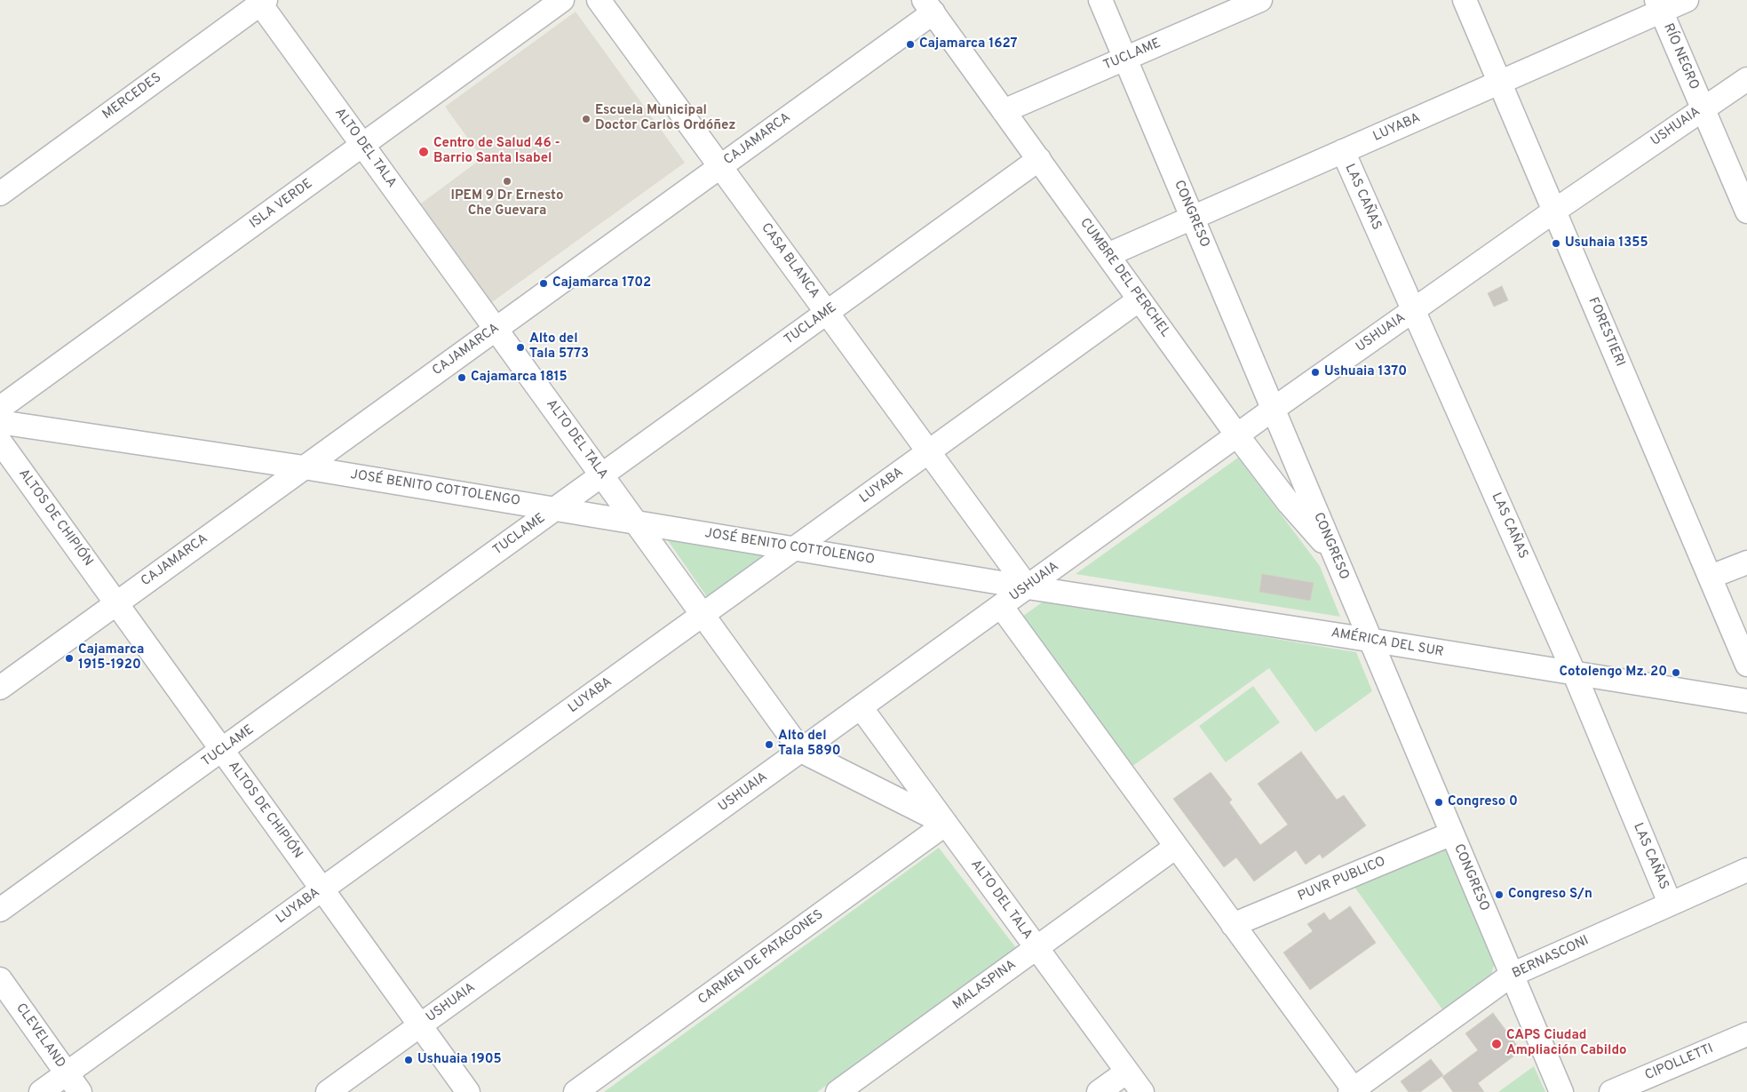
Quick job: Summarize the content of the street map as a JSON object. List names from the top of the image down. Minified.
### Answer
{"streets":{"street":["TUCLAME","RÍO NEGRO","MERCEDES","USHUAIA","LUYABA","CAJAMARCA","ALTO DEL TALA","LAS CAÑAS","ISLA VERDE","CONGRESO","CASA BLANCA","CUMBRE DEL PERCHEL","FORESTIERI","JOSÉ BENITO COTTOLENGO","ALTOS DE CHIPIÓN","AMÉRICA DEL SUR","PUVR PUBLICO","CARMEN DE PATAGONES","BERNASCONI","MALASPINA","CLEVELAND","CIPOLLETTI"]},"crossings":[["TUCLAME","ALTO DEL TALA"],["TUCLAME","CONGRESO"],["TUCLAME","CASA BLANCA"],["TUCLAME","CUMBRE DEL PERCHEL"],["TUCLAME","JOSÉ BENITO COTTOLENGO"],["TUCLAME","ALTOS DE CHIPIÓN"],["RÍO NEGRO","USHUAIA"],["RÍO NEGRO","LUYABA"],["MERCEDES","ALTO DEL TALA"],["USHUAIA","ALTO DEL TALA"],["USHUAIA","LAS CAÑAS"],["USHUAIA","CONGRESO"],["USHUAIA","CASA BLANCA"],["USHUAIA","CUMBRE DEL PERCHEL"],["USHUAIA","FORESTIERI"],["USHUAIA","JOSÉ BENITO COTTOLENGO"],["USHUAIA","ALTOS DE CHIPIÓN"],["USHUAIA","AMÉRICA DEL SUR"],["LUYABA","ALTO DEL TALA"],["LUYABA","LAS CAÑAS"],["LUYABA","CONGRESO"],["LUYABA","CASA BLANCA"],["LUYABA","CUMBRE DEL PERCHEL"],["LUYABA","FORESTIERI"],["LUYABA","JOSÉ BENITO COTTOLENGO"],["LUYABA","ALTOS DE CHIPIÓN"],["LUYABA","CLEVELAND"],["CAJAMARCA","ALTO DEL TALA"],["CAJAMARCA","CASA BLANCA"],["CAJAMARCA","CUMBRE DEL PERCHEL"],["CAJAMARCA","JOSÉ BENITO COTTOLENGO"],["CAJAMARCA","ALTOS DE CHIPIÓN"],["ALTO DEL TALA","ISLA VERDE"],["ALTO DEL TALA","JOSÉ BENITO COTTOLENGO"],["ALTO DEL TALA","CARMEN DE PATAGONES"],["ALTO DEL TALA","MALASPINA"],["LAS CAÑAS","AMÉRICA DEL SUR"],["LAS CAÑAS","BERNASCONI"],["CONGRESO","CUMBRE DEL PERCHEL"],["CONGRESO","AMÉRICA DEL SUR"],["CONGRESO","PUVR PUBLICO"],["CONGRESO","BERNASCONI"],["CASA BLANCA","JOSÉ BENITO COTTOLENGO"],["CASA BLANCA","AMÉRICA DEL SUR"],["JOSÉ BENITO COTTOLENGO","AMÉRICA DEL SUR"]],"places":["Cajamarca 1627","Escuela Municipal Doctor Carlos Ordóñez","Centro de Salud 46 - Barrio Santa Isabel","IPEM 9 Dr Ernesto Che Guevara","Usuhaia 1355","Cajamarca 1702","Alto del Tala 5773","Ushuaia 1370","Cajamarca 1815","Cajamarca 1915-1920","Cotolengo Mz. 20","Alto del Tala 5890","Congreso 0","Congreso S/n","CAPS Ciudad Ampliación Cabildo","Ushuaia 1905"]}
